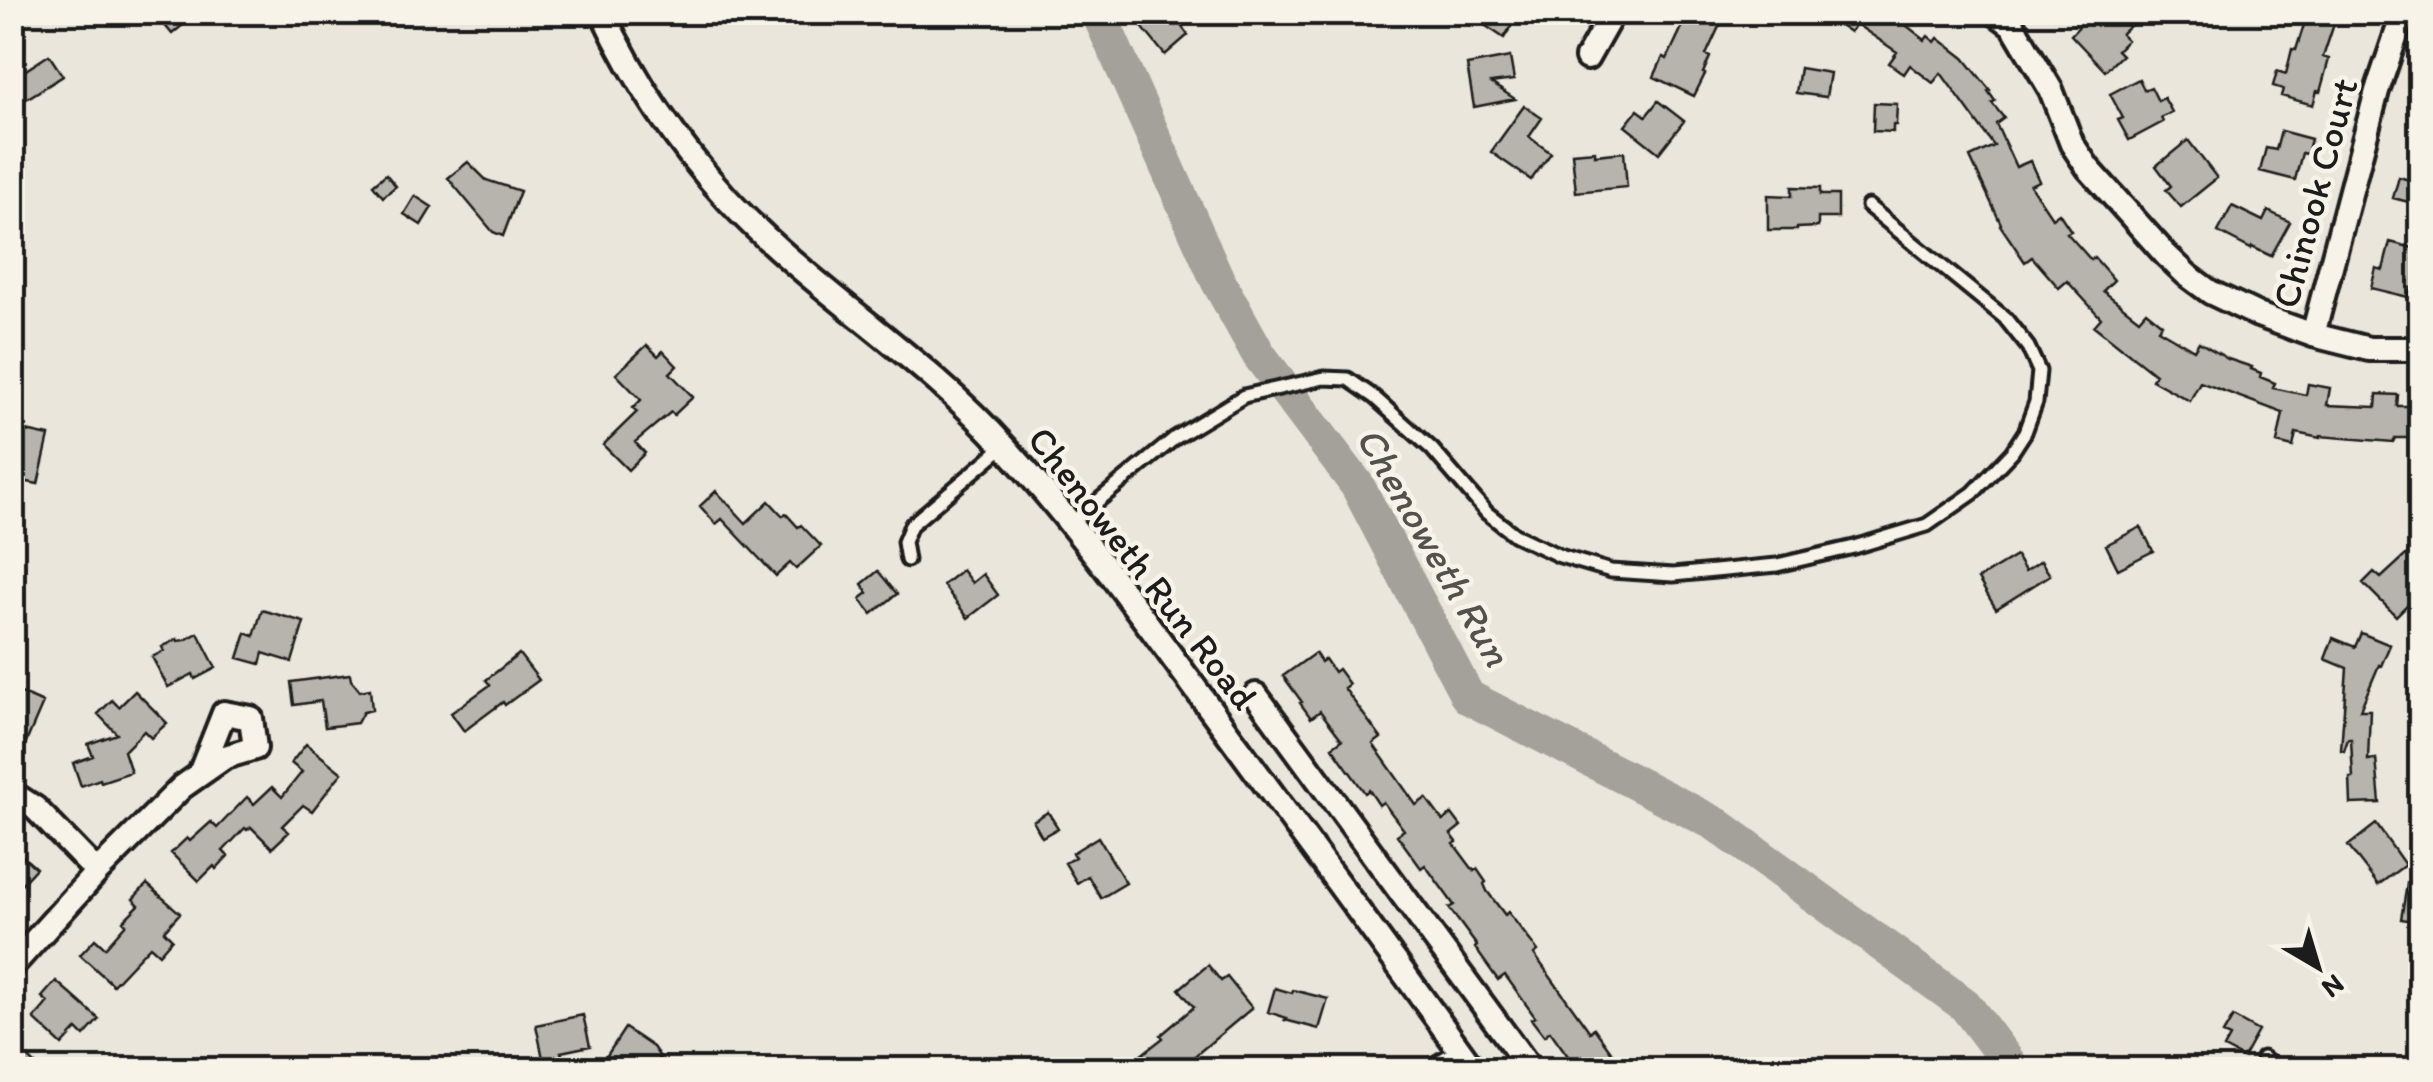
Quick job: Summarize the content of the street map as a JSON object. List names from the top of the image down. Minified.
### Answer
{"streets":{"street":["Chinook Court","Chenoweth Run Road"]},"water":["Chenoweth Run"],"north":"bottom right"}
